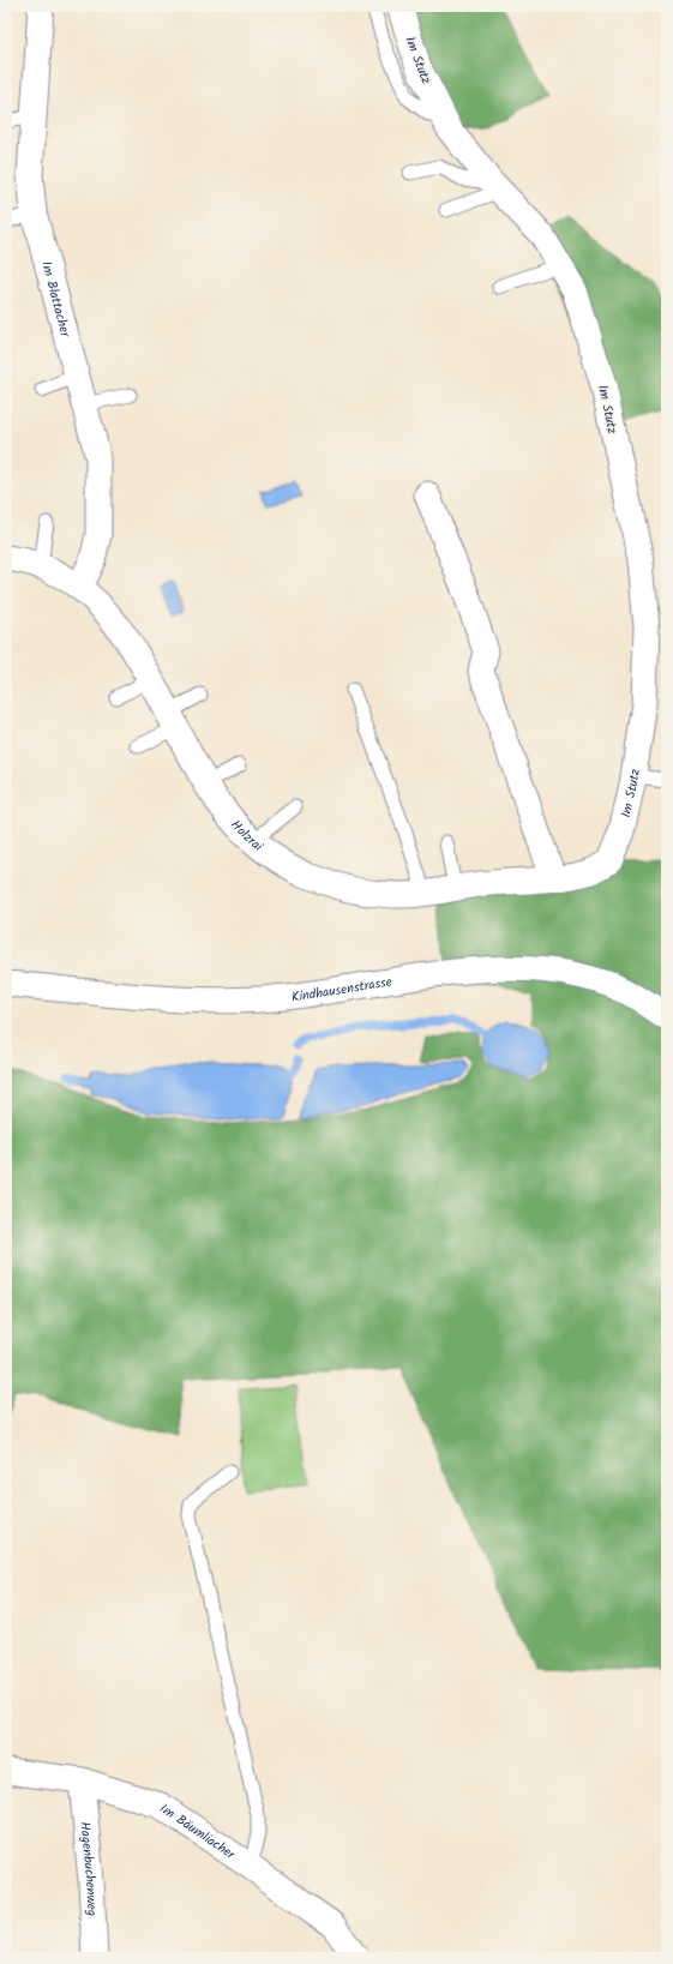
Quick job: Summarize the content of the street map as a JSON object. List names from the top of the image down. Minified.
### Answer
{"streets":{"street":["Im Stutz","Im Blattacher","Holzrai","Kindhausenstrasse","Im Bäumliacher","Hagenbuchenweg"]},"crossings":[["Im Stutz","Holzrai"],["Im Blattacher","Holzrai"],["Im Bäumliacher","Hagenbuchenweg"]]}
